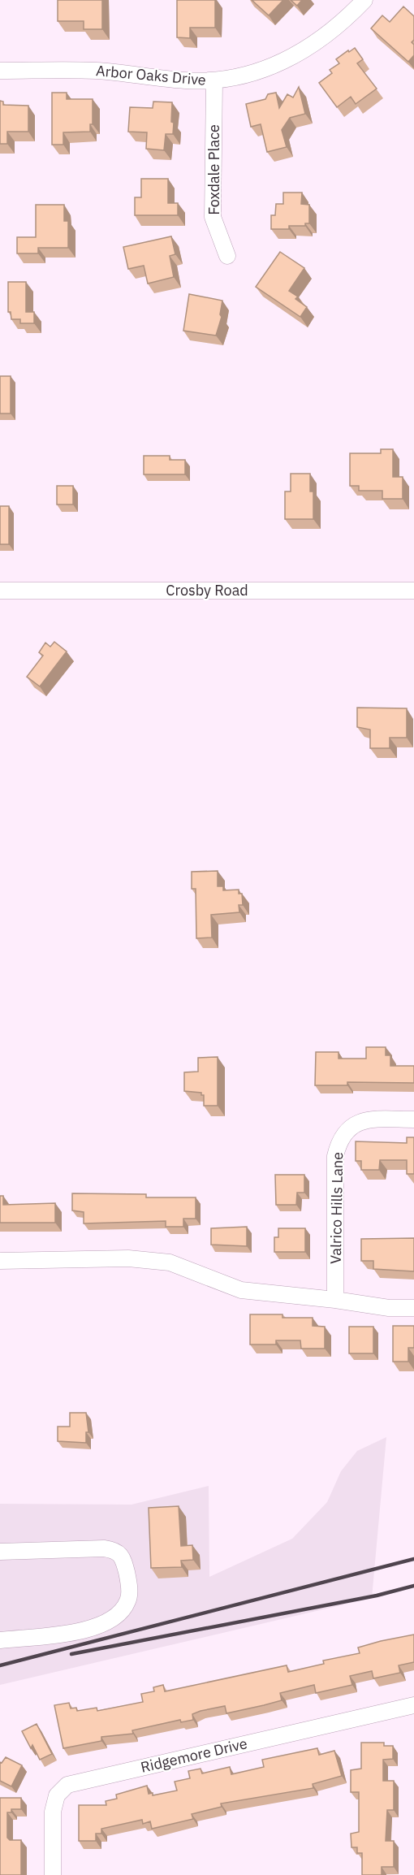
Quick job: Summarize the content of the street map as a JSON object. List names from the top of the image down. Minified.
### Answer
{"streets":{"street":["Arbor Oaks Drive","Foxdale Place","Crosby Road","Valrico Hills Lane","Ridgemore Drive"]},"crossings":[["Arbor Oaks Drive","Foxdale Place"]]}
